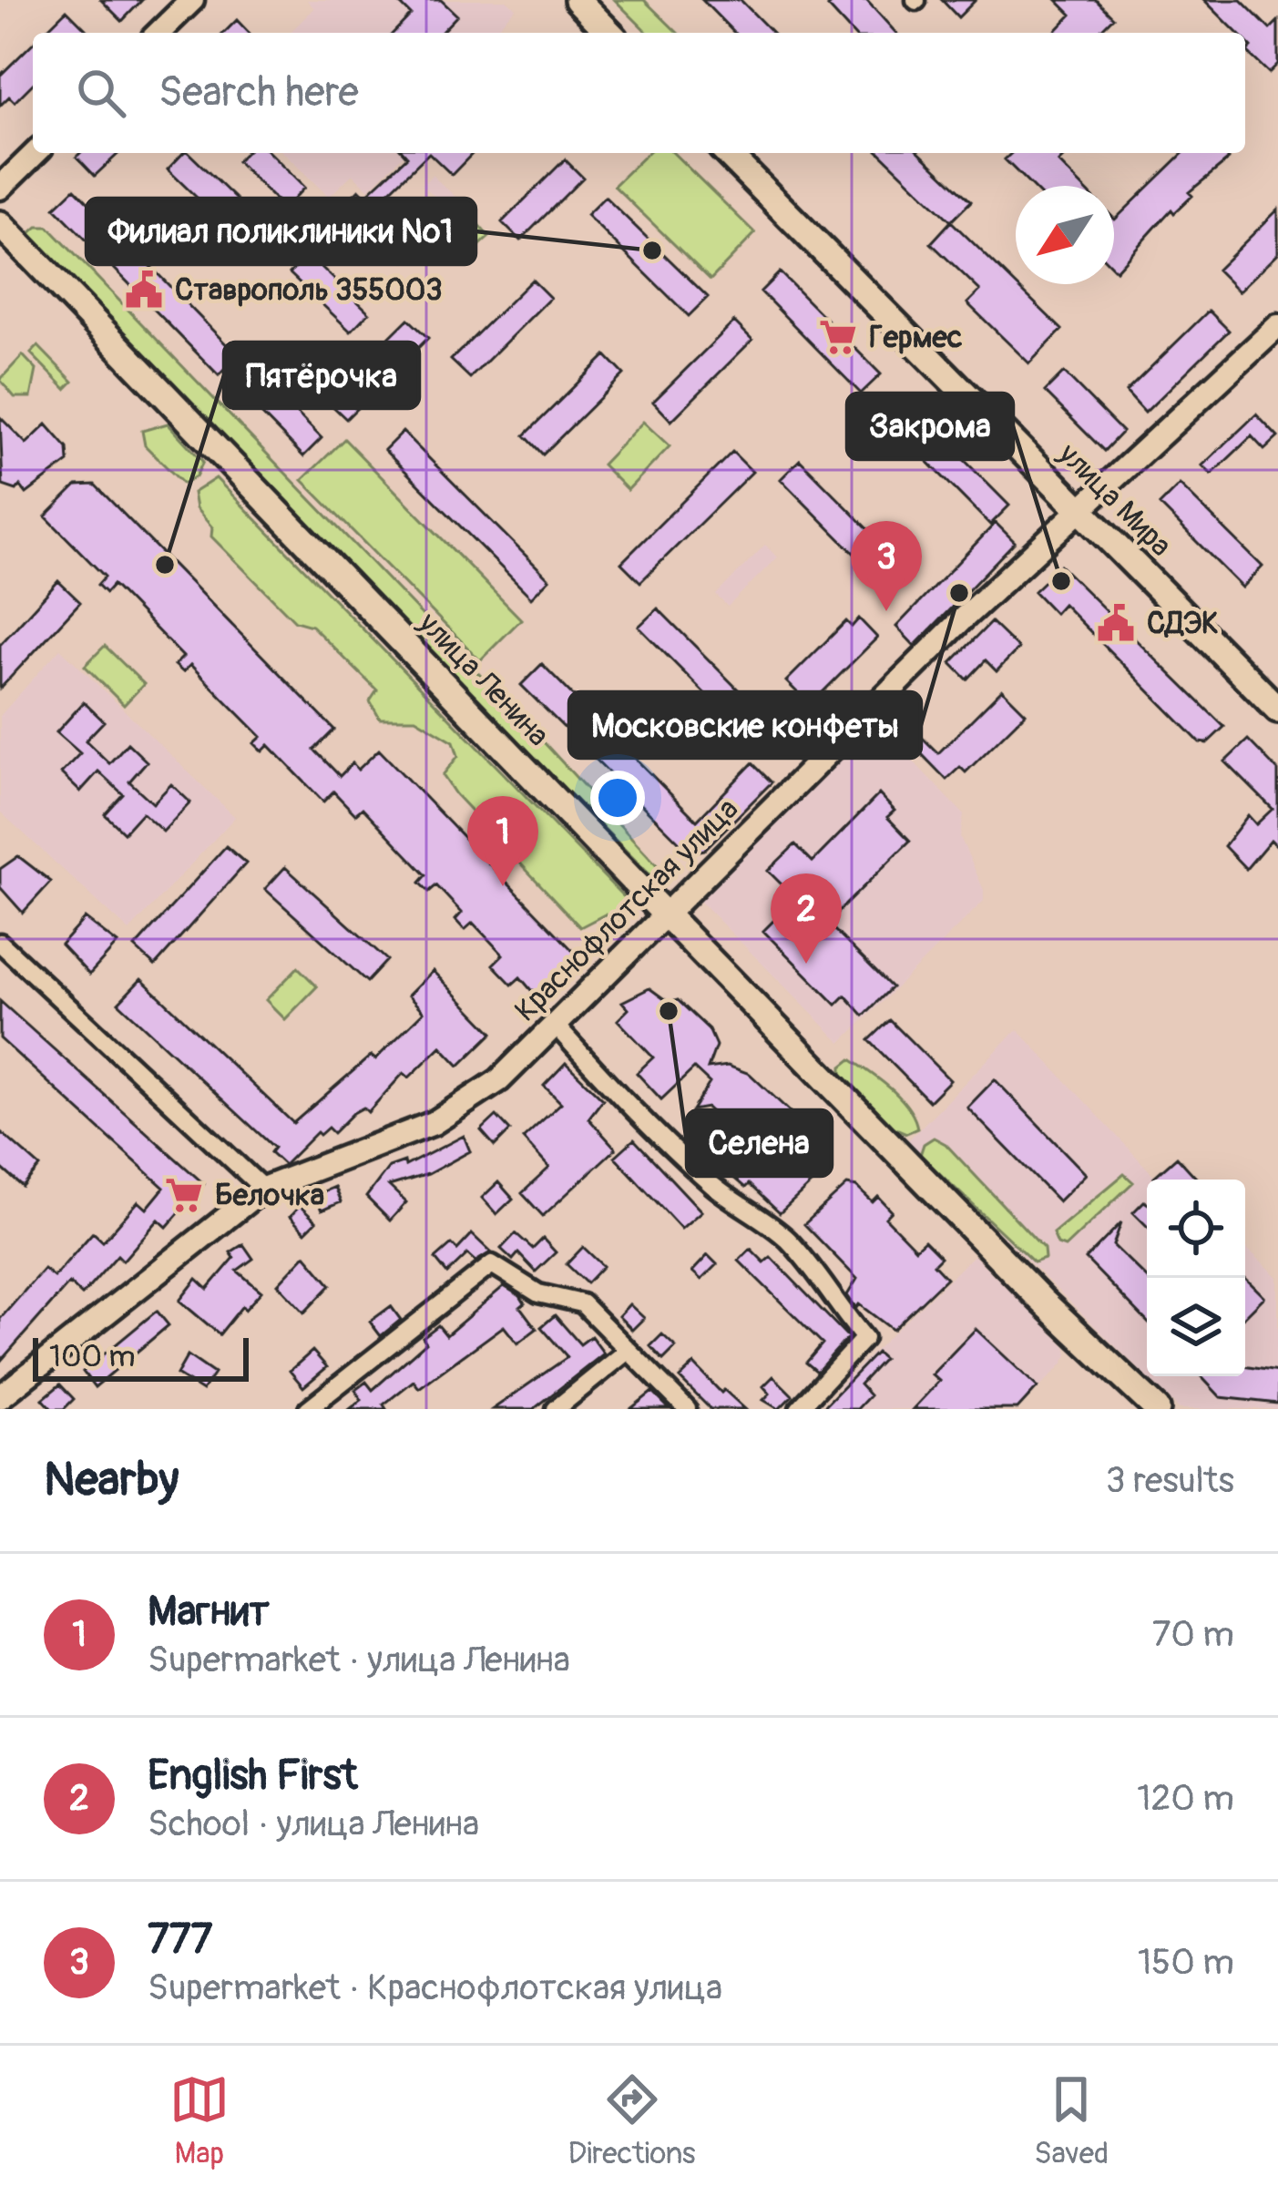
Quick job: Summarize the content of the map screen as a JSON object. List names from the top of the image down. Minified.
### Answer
{"streets":{"main road":["улица Мира","улица Ленина"],"street":["Краснофлотская улица"]},"crossings":[["улица Мира","Краснофлотская улица"],["улица Ленина","Краснофлотская улица"]],"places":{"other":["Филиал поликлиники №1","Пятёрочка","Закрома","Московские конфеты","Селена"],"public building":["Ставрополь 355003","СДЭК"],"supermarket":["Гермес","Белочка"]},"scale_bar":"100 m","north":"bottom left","page":{"search":"Search here","pins":["3","1","2"],"scale":"100 m","heading":["Nearby","3 results"],"list":[{"mark":"1","name":"Магнит","note":"Supermarket · улица Ленина","value":"70 m"},{"mark":"2","name":"English First","note":"School · улица Ленина","value":"120 m"},{"mark":"3","name":"777","note":"Supermarket · Краснофлотская улица","value":"150 m"}],"nav":["Map","Directions","Saved"]}}
